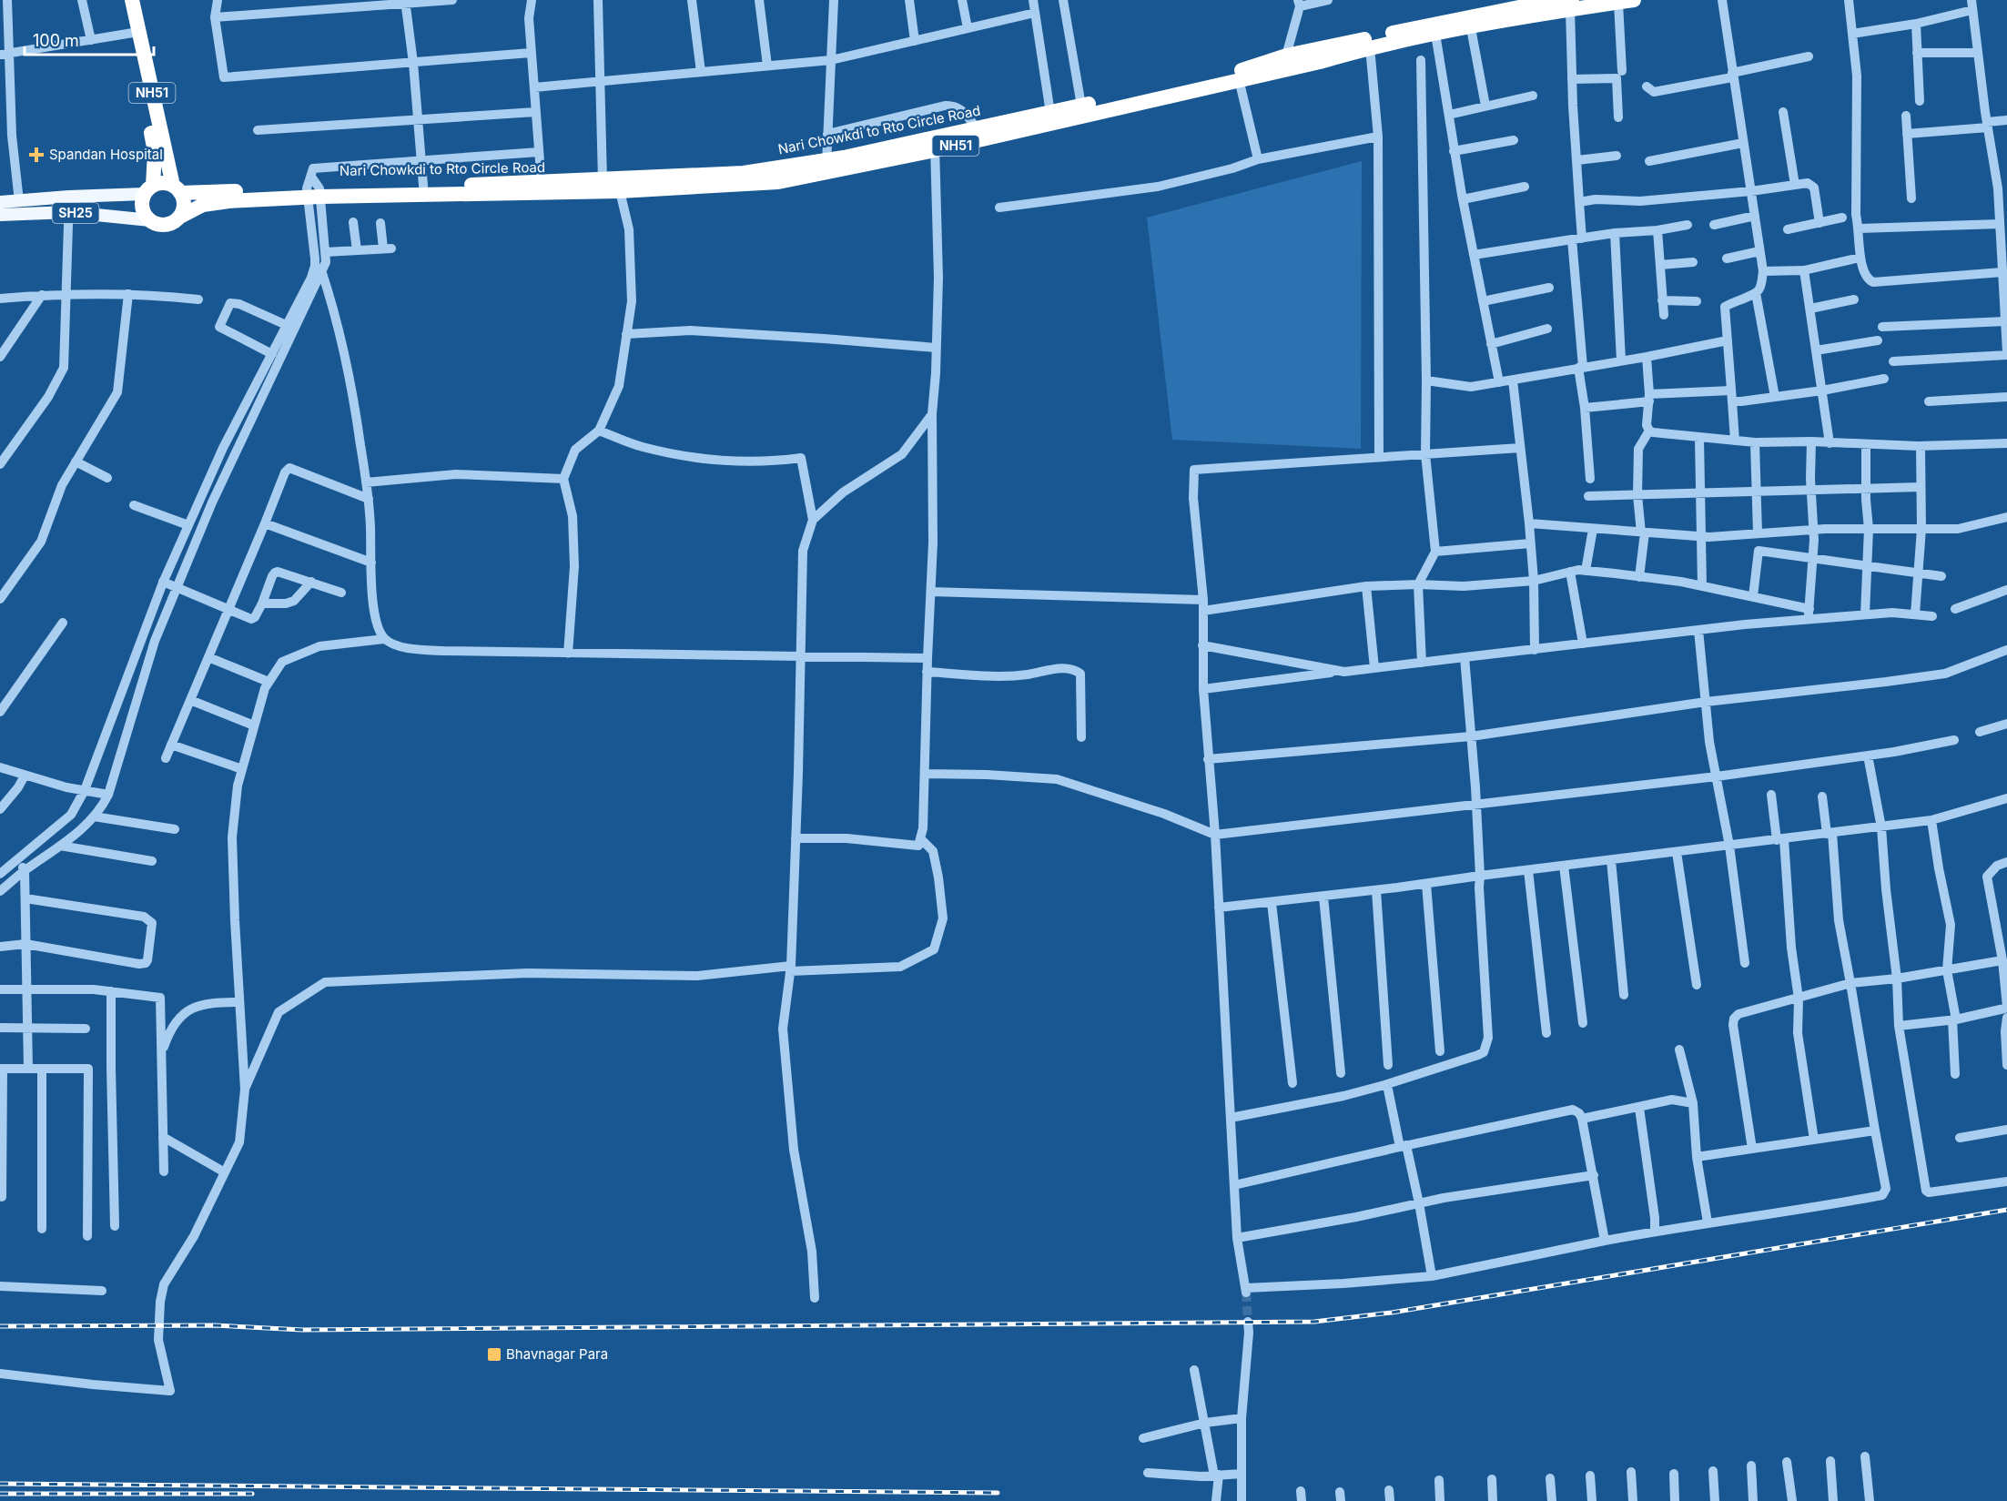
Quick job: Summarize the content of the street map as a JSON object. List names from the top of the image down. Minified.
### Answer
{"streets":{"highway":["NH51","Nari Chowkdi to Rto Circle Road"],"main road":["SH25"]},"crossings":[["NH51","Nari Chowkdi to Rto Circle Road"],["NH51","SH25"],["Nari Chowkdi to Rto Circle Road","SH25"]],"places":{"health":["Spandan Hospital"],"transit":["Bhavnagar Para"]},"scale_bar":"100 m"}
